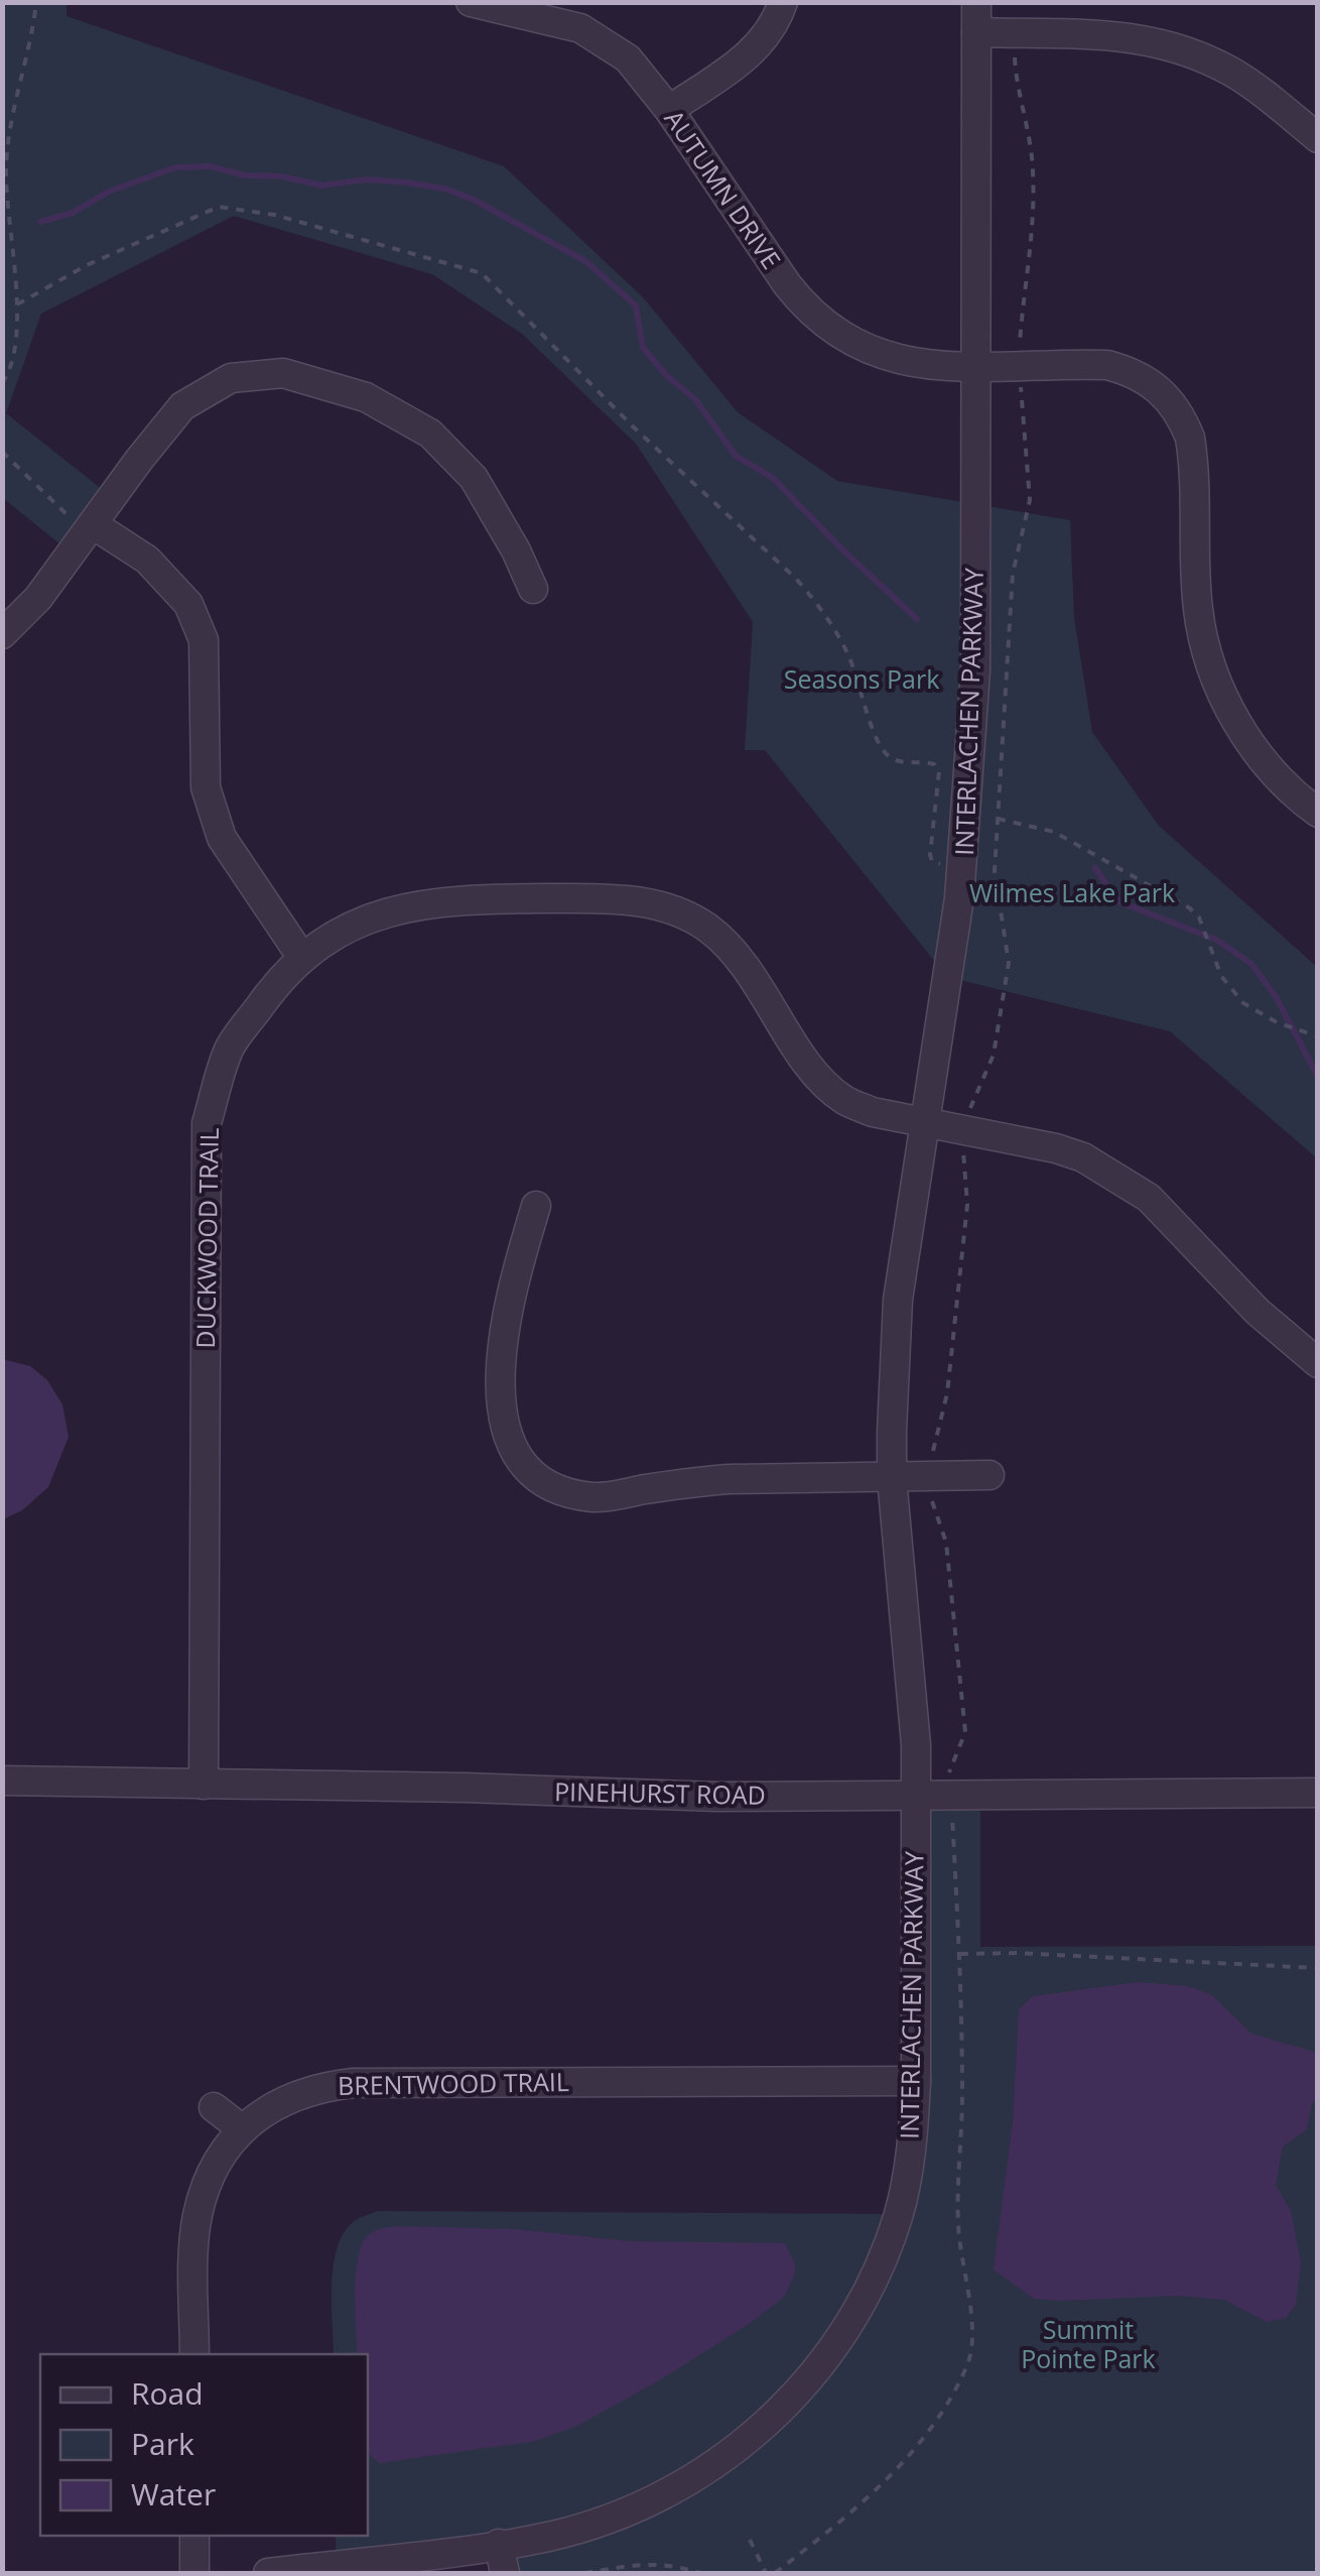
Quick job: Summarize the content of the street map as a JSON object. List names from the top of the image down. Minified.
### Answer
{"streets":{"street":["AUTUMN DRIVE","INTERLACHEN PARKWAY","DUCKWOOD TRAIL","PINEHURST ROAD","BRENTWOOD TRAIL"]},"crossings":[["AUTUMN DRIVE","INTERLACHEN PARKWAY"],["INTERLACHEN PARKWAY","DUCKWOOD TRAIL"],["INTERLACHEN PARKWAY","PINEHURST ROAD"],["INTERLACHEN PARKWAY","BRENTWOOD TRAIL"],["DUCKWOOD TRAIL","PINEHURST ROAD"]],"parks":["Seasons Park","Wilmes Lake Park","Summit Pointe Park"],"legend":["Road","Park","Water"]}
